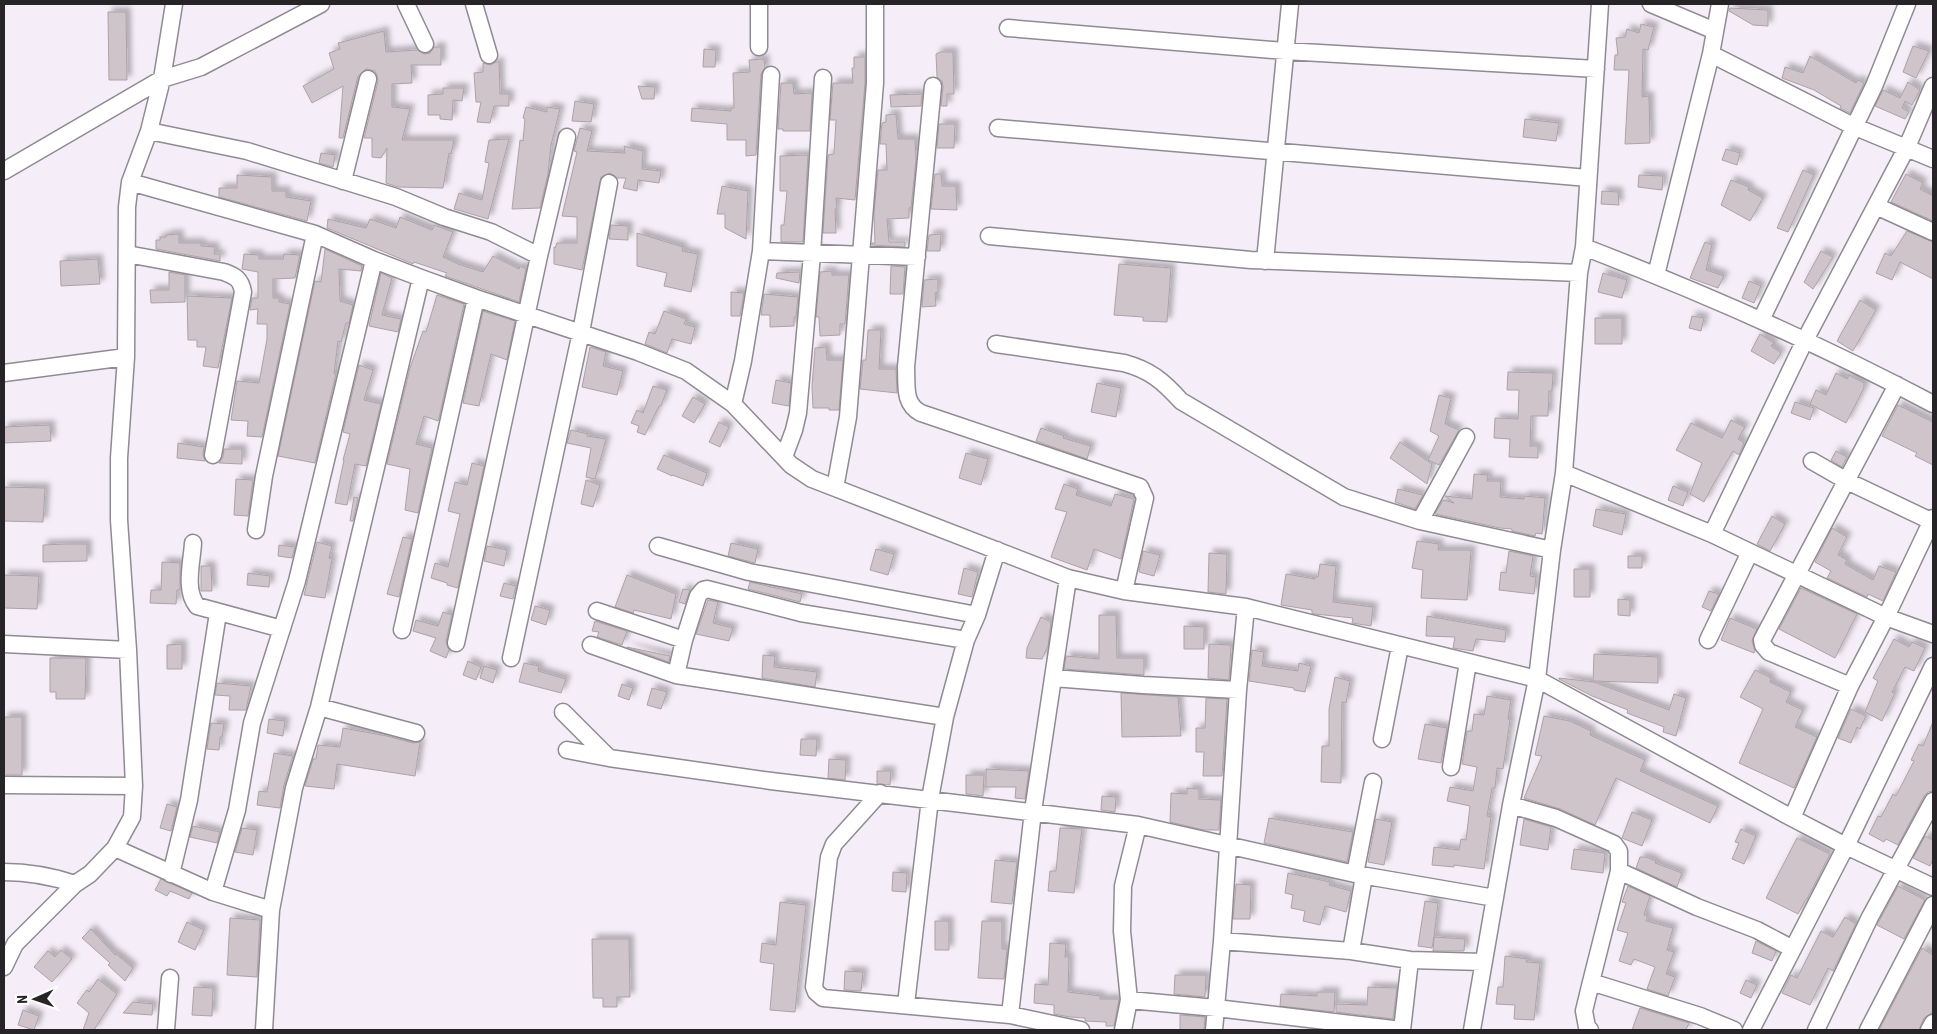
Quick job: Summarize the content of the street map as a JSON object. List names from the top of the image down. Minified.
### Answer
{"north":"left"}
